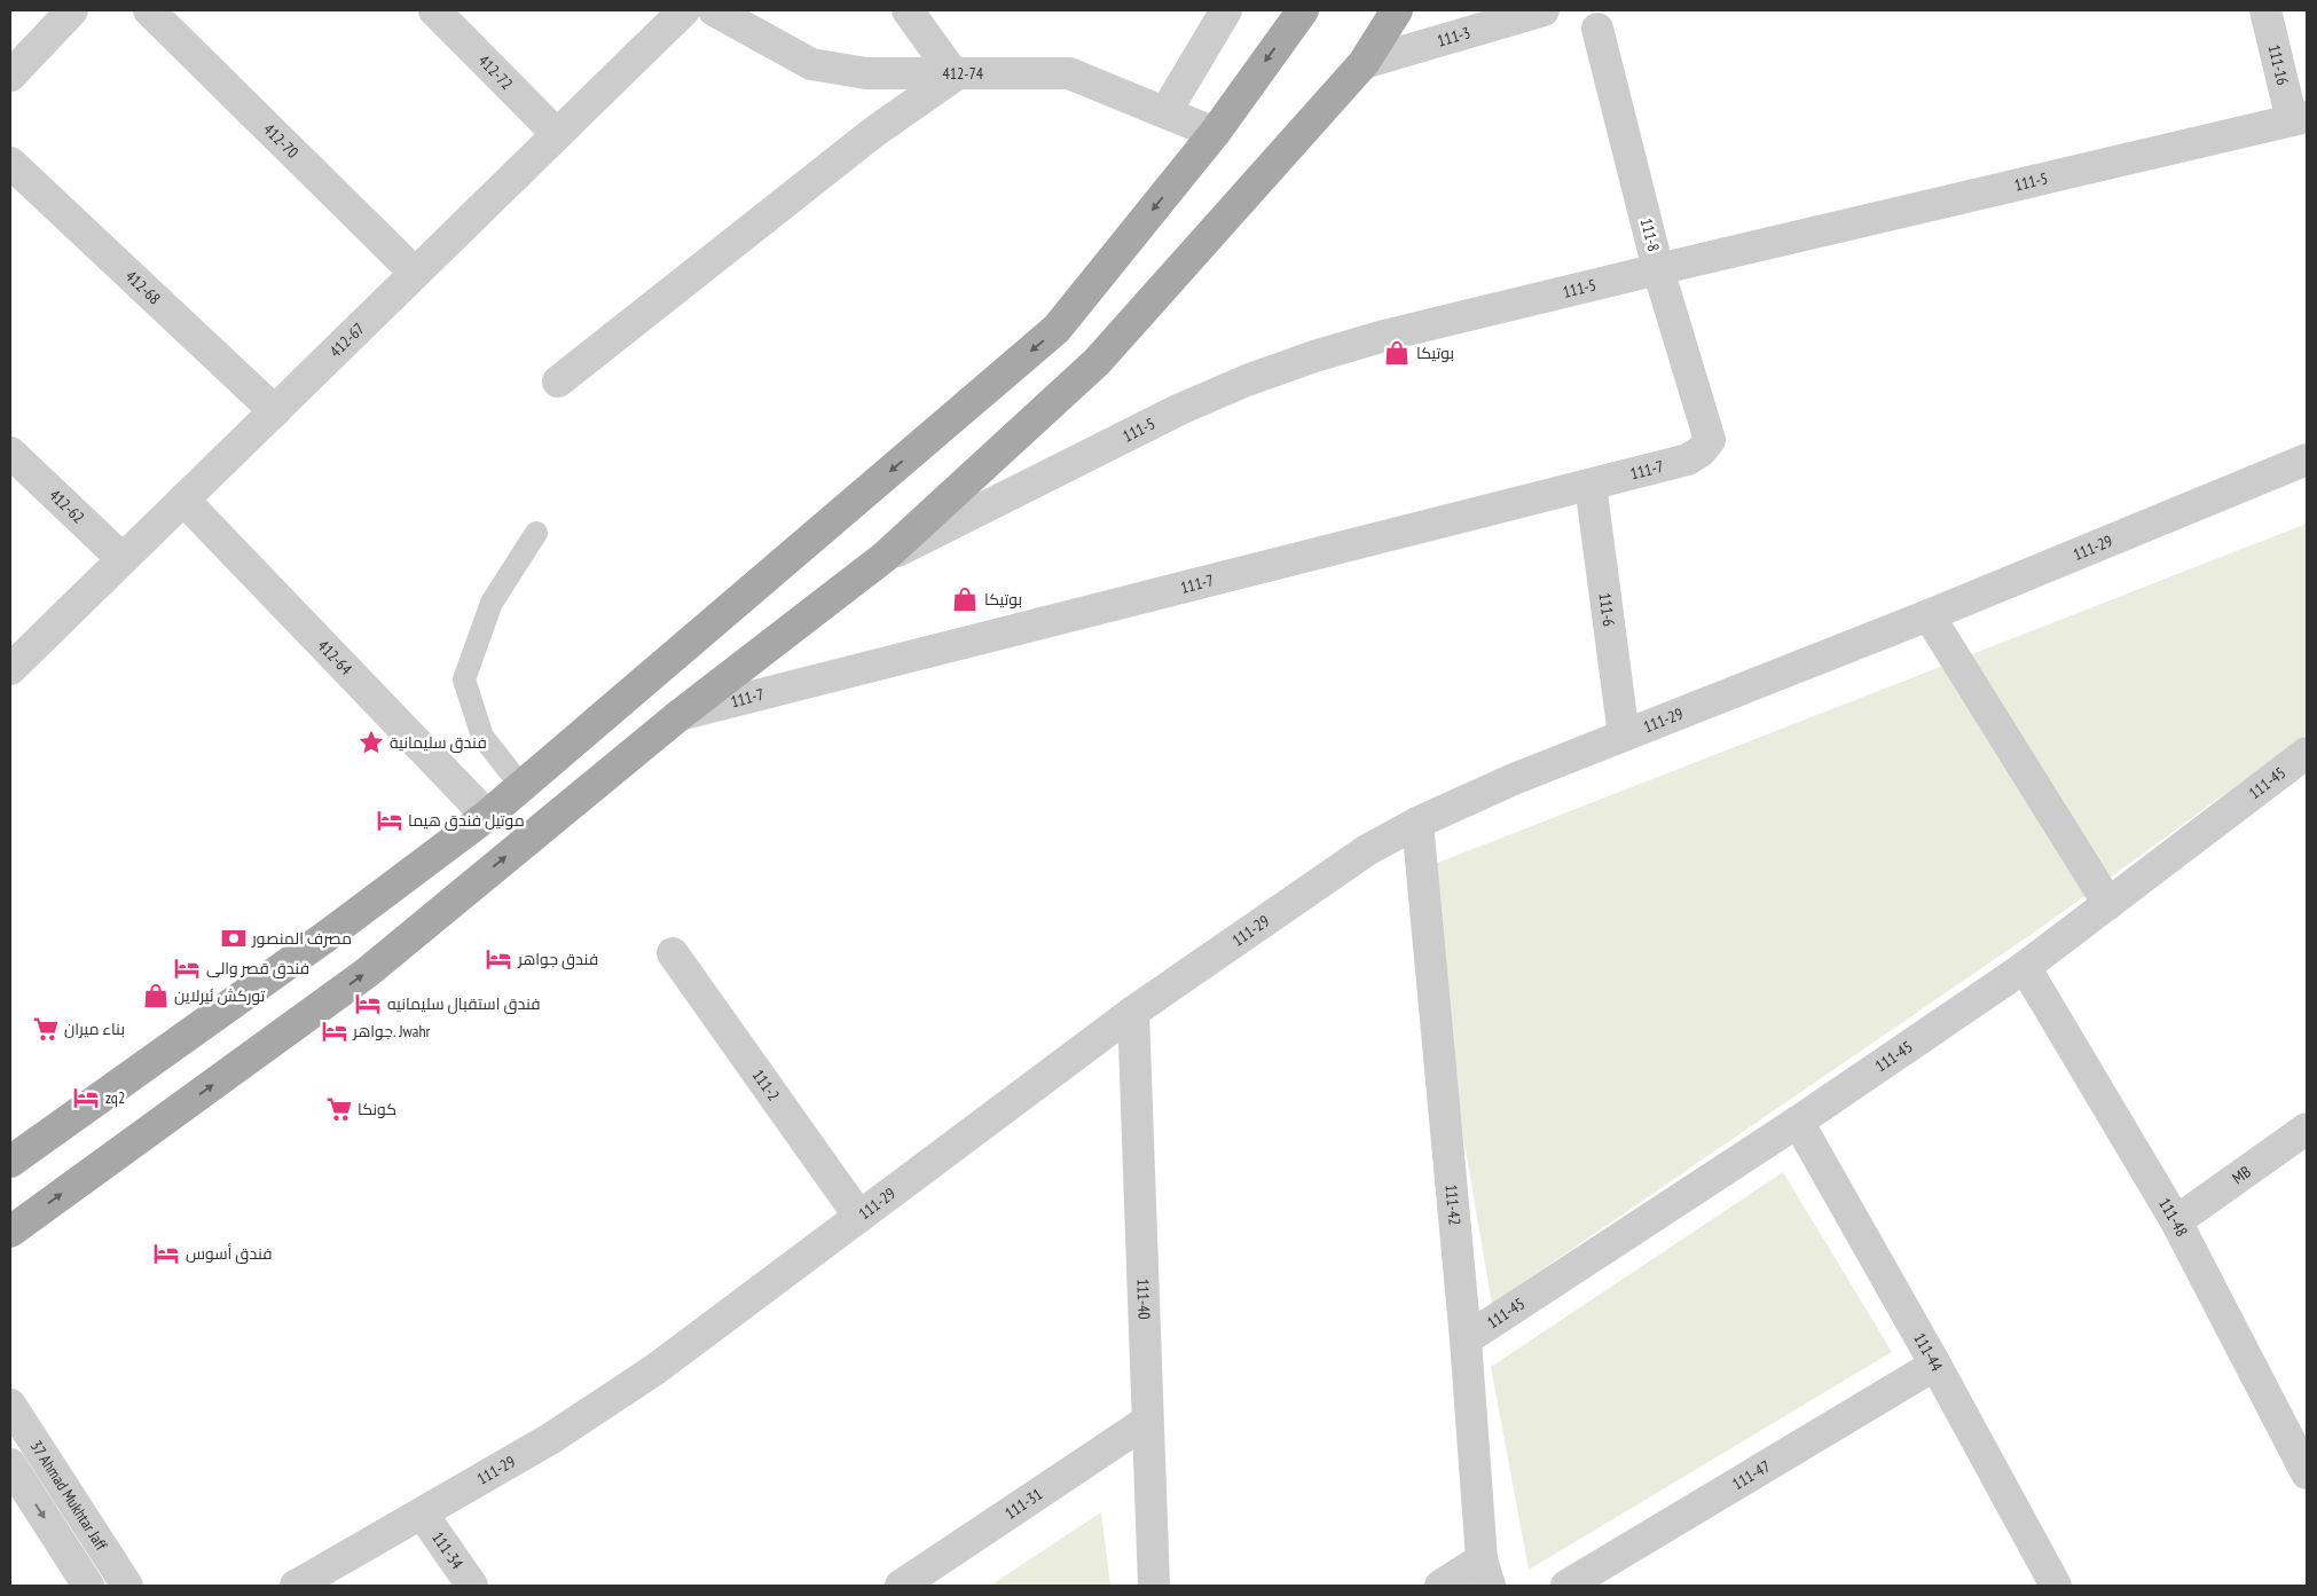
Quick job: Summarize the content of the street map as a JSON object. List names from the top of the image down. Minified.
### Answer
{"streets":{"street":["111-3","111-16","412-72","412-74","412-70","111-5","111-8","412-68","412-67","111-7","412-62","111-29","111-6","412-64","111-45","111-2","MB","111-42","111-48","111-40","111-44","111-47","37 Ahmad Mukhtar Jaff","111-31","111-34"]},"crossings":[["111-16","111-5"],["412-72","412-67"],["412-70","412-67"],["111-5","111-8"],["111-8","111-7"],["412-68","412-67"],["412-67","412-62"],["412-67","412-64"],["111-7","111-6"],["111-29","111-6"],["111-29","111-2"],["111-29","111-42"],["111-29","111-40"],["111-29","111-34"],["111-45","111-42"],["111-45","111-48"],["111-45","111-44"],["MB","111-48"],["111-40","111-31"],["111-44","111-47"]],"places":{"shop":["بوتيكا","بوتیکا","تورکش ئیرلاین"],"place":["فندق سليمانية"],"hotel":["موتيل فندق هيما","فندق جواھر","فندق قصر والی","فندق استقبال سليمانيه","جواهر. Jwahr","zq2","فندق أسوس"],"bank":["مصرف المنصور"],"supermarket":["بناء میران","کونکا"]}}
